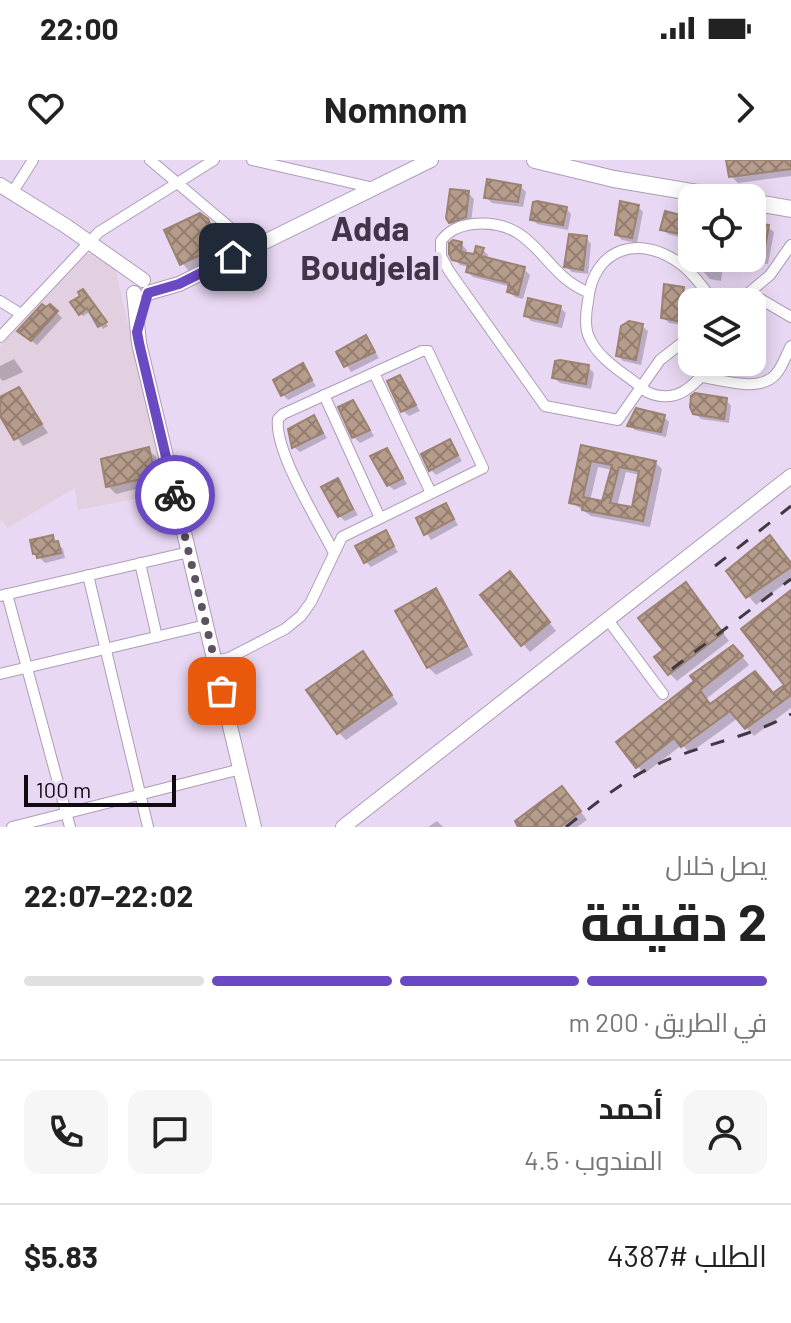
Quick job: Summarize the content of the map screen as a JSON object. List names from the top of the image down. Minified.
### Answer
{"districts":["Adda Boudjelal"],"scale_bar":"100 m","page":{"status":"22:00","header":"Nomnom","scale":"100 m","heading":["2 دقيقة","يصل خلال","22:02–22:07"],"panel":["أحمد","المندوب · 4.5","الطلب #4387","$5.83"],"bar":"في الطريق · 200 m"}}
